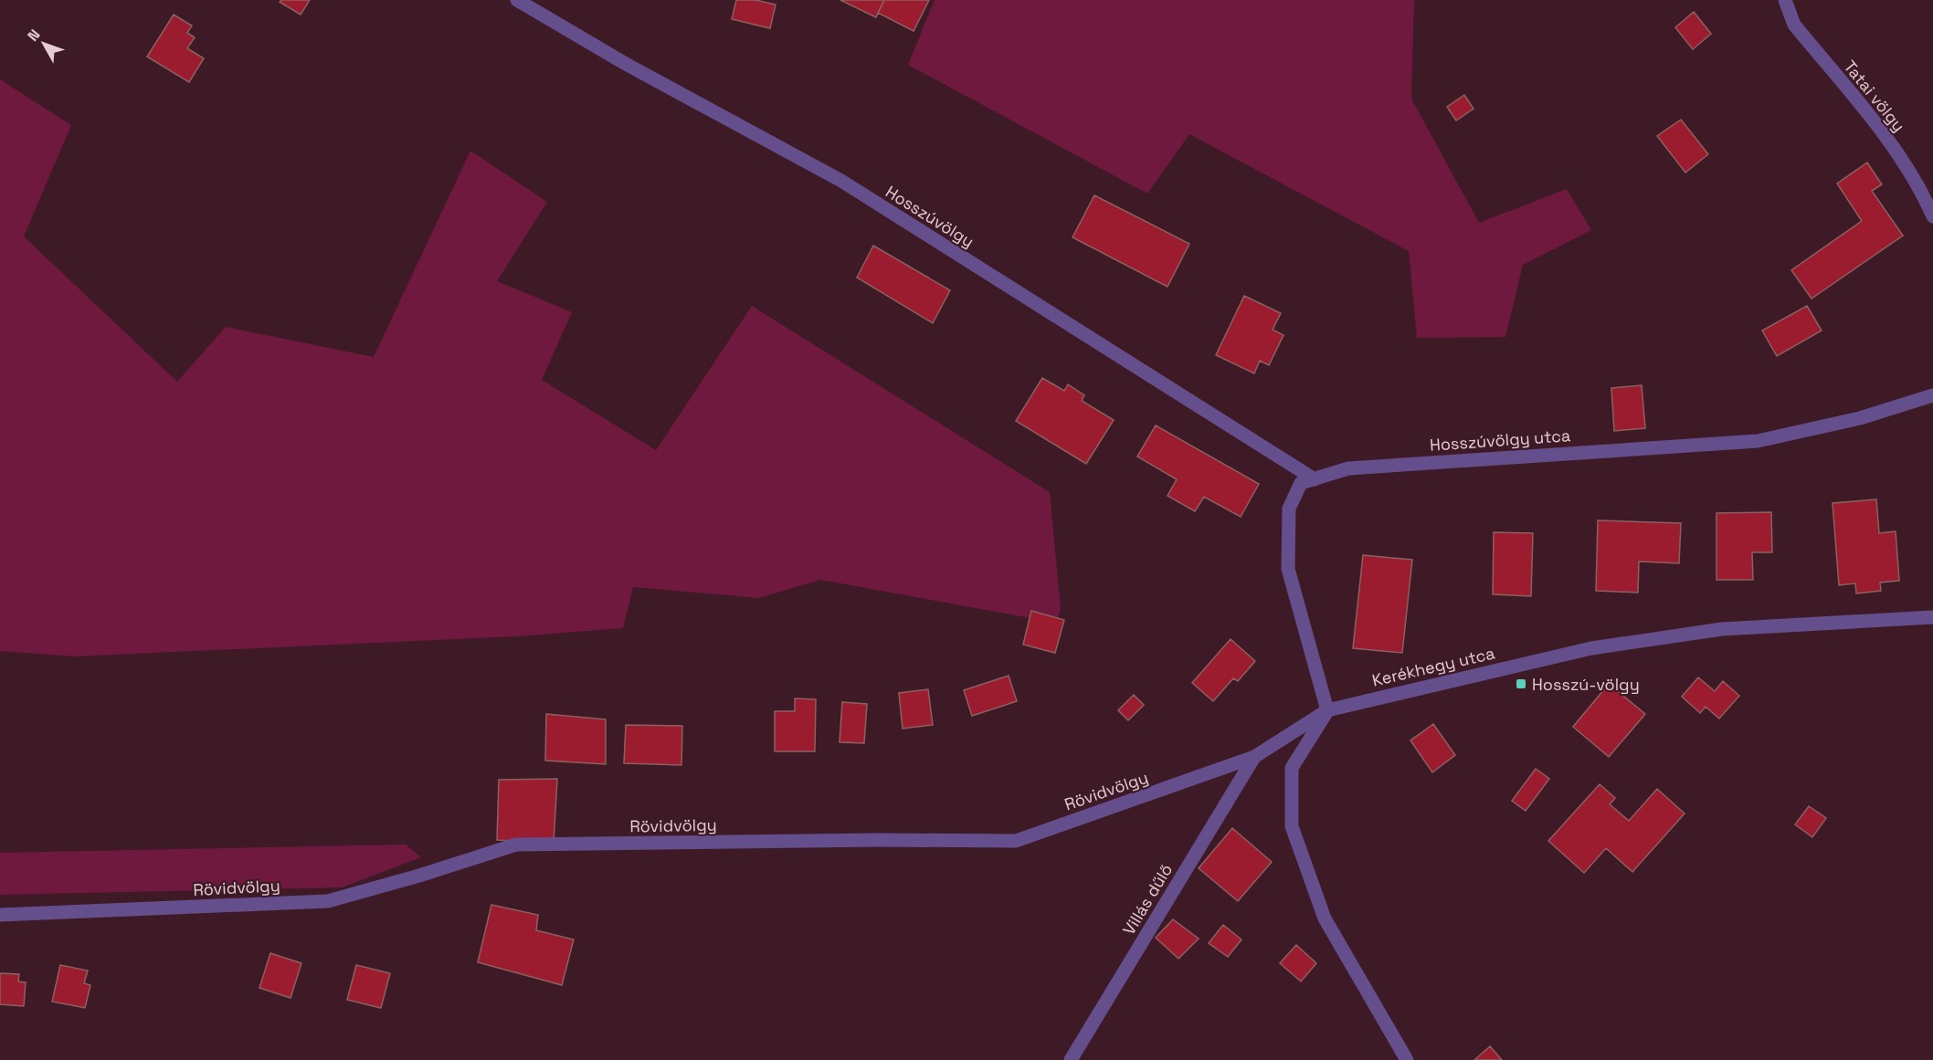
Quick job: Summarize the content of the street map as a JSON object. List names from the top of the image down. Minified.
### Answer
{"streets":{"street":["Tatai völgy","Hosszúvölgy","Hosszúvölgy utca","Kerékhegy utca","Rövidvölgy","Villás dűlő"]},"crossings":[["Hosszúvölgy","Hosszúvölgy utca"],["Hosszúvölgy utca","Kerékhegy utca"],["Hosszúvölgy utca","Rövidvölgy"],["Kerékhegy utca","Rövidvölgy"],["Rövidvölgy","Villás dűlő"]],"places":{"transit":["Hosszú-völgy"]},"north":"top left"}
